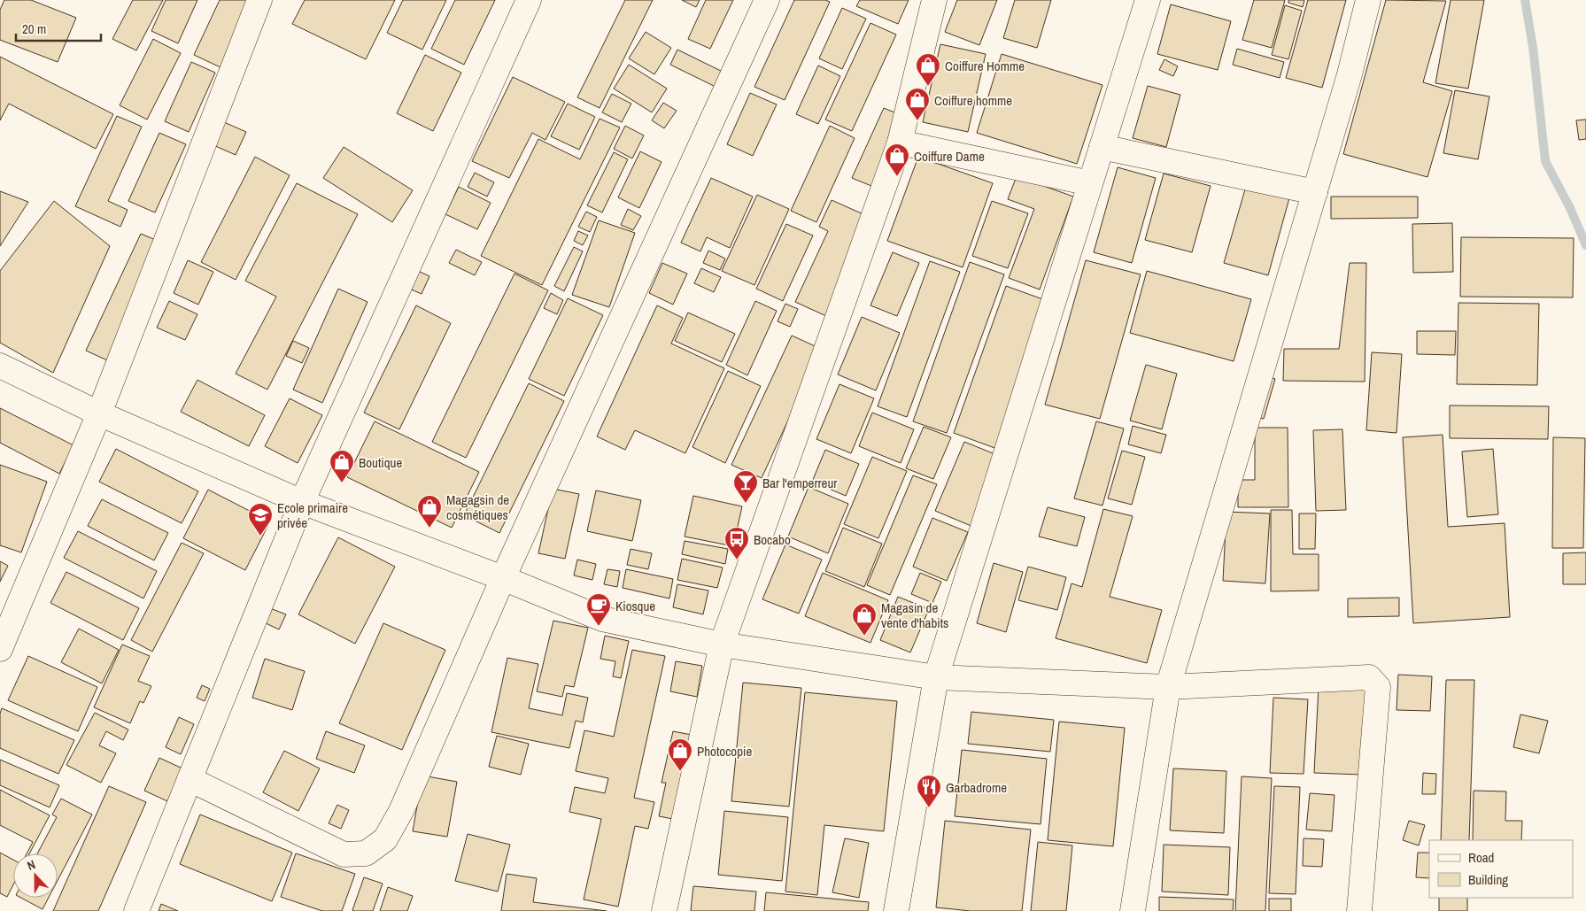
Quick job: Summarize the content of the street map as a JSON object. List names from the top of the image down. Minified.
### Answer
{"places":{"shop":["Coiffure Homme","Coiffure homme","Coiffure Dame","Boutique","Magagsin de cosmétiques","Magasin de vente d'habits","Photocopie"],"bar":["Bar l'emperreur"],"school or university":["Ecole primaire privée"],"bus stop":["Bocabo"],"cafe":["Kiosque"],"restaurant":["Garbadrome"]},"legend":["Road","Building"],"scale_bar":"20 m","north":"top"}
